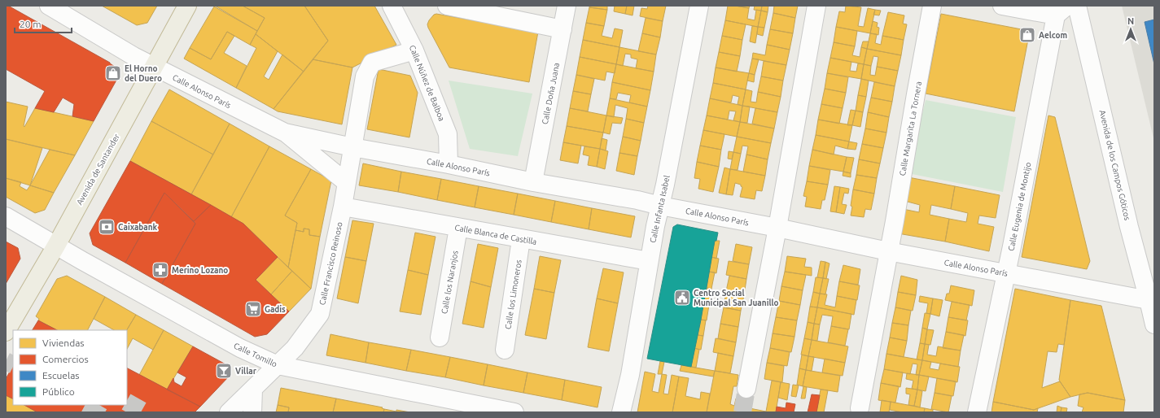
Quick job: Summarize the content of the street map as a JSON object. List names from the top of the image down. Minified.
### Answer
{"streets":{"highway":["Avenida de Santander"],"street":["Calle Núñez de Balboa","Calle Alonso París","Calle Doña Juana","Calle Margarita La Tornera","Avenida de los Campos Góticos","Calle Eugenia de Montijo","Calle Infanta Isabel","Calle Blanca de Castilla","Calle Francisco Reinoso","Calle los Naranjos","Calle los Limoneros","Calle Tomillo"]},"crossings":[["Calle Núñez de Balboa","Calle Alonso París"],["Calle Núñez de Balboa","Calle Francisco Reinoso"],["Calle Alonso París","Calle Doña Juana"],["Calle Alonso París","Calle Margarita La Tornera"],["Calle Alonso París","Avenida de los Campos Góticos"],["Calle Alonso París","Avenida de Santander"],["Calle Alonso París","Calle Eugenia de Montijo"],["Calle Alonso París","Calle Infanta Isabel"],["Calle Alonso París","Calle Francisco Reinoso"],["Avenida de Santander","Calle Tomillo"],["Calle Infanta Isabel","Calle Blanca de Castilla"],["Calle Blanca de Castilla","Calle Francisco Reinoso"],["Calle Blanca de Castilla","Calle los Naranjos"],["Calle Blanca de Castilla","Calle los Limoneros"],["Calle Francisco Reinoso","Calle Tomillo"]],"places":{"shop":["Aelcom","El Horno del Duero"],"bank":["Caixabank"],"pharmacy":["Merino Lozano"],"public building":["Centro Social Municipal San Juanillo"],"supermarket":["Gadis"],"bar":["Villar"]},"legend":["Viviendas","Comercios","Escuelas","Público"],"scale_bar":"20 m","north":"top"}
